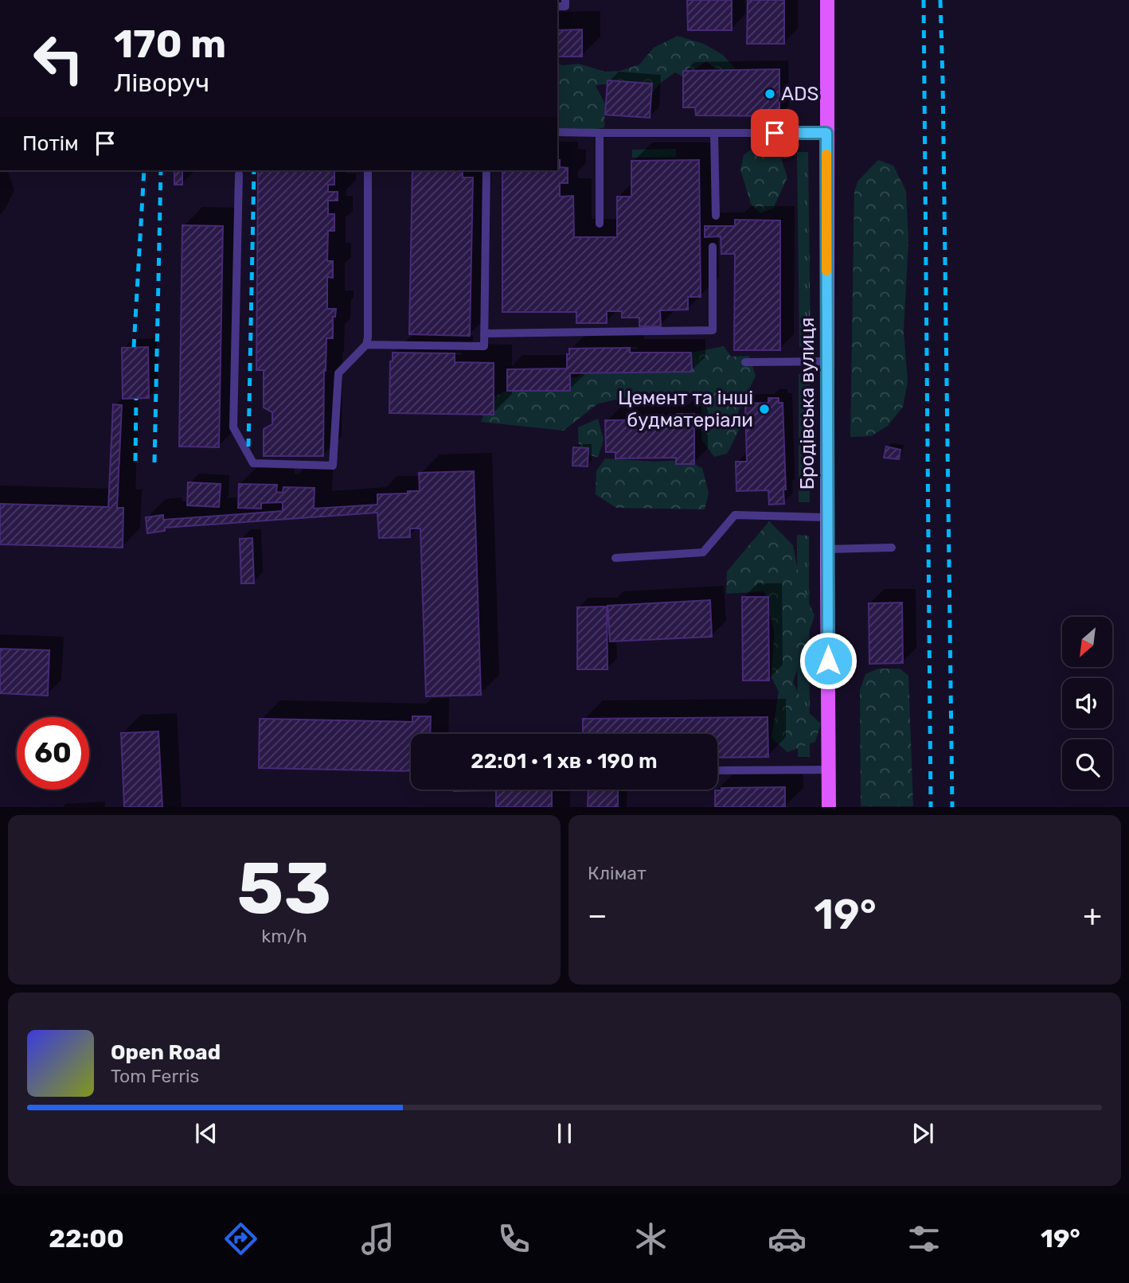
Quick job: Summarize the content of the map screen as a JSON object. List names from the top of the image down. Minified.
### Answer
{"streets":{"main road":["Бродівська вулиця"]},"places":["ADS","Цемент та інші будматеріали"],"north":"bottom left","page":{"turn":["170 m","Ліворуч"],"then":"Потім","limit":"60","trip":"22:01 · 1 хв · 190 m","tile":[["53","km/h"],"Клімат"],"heat":["−","19°","+"],"song":["Open Road","Tom Ferris"],"tabs":["22:00","19°"]}}
